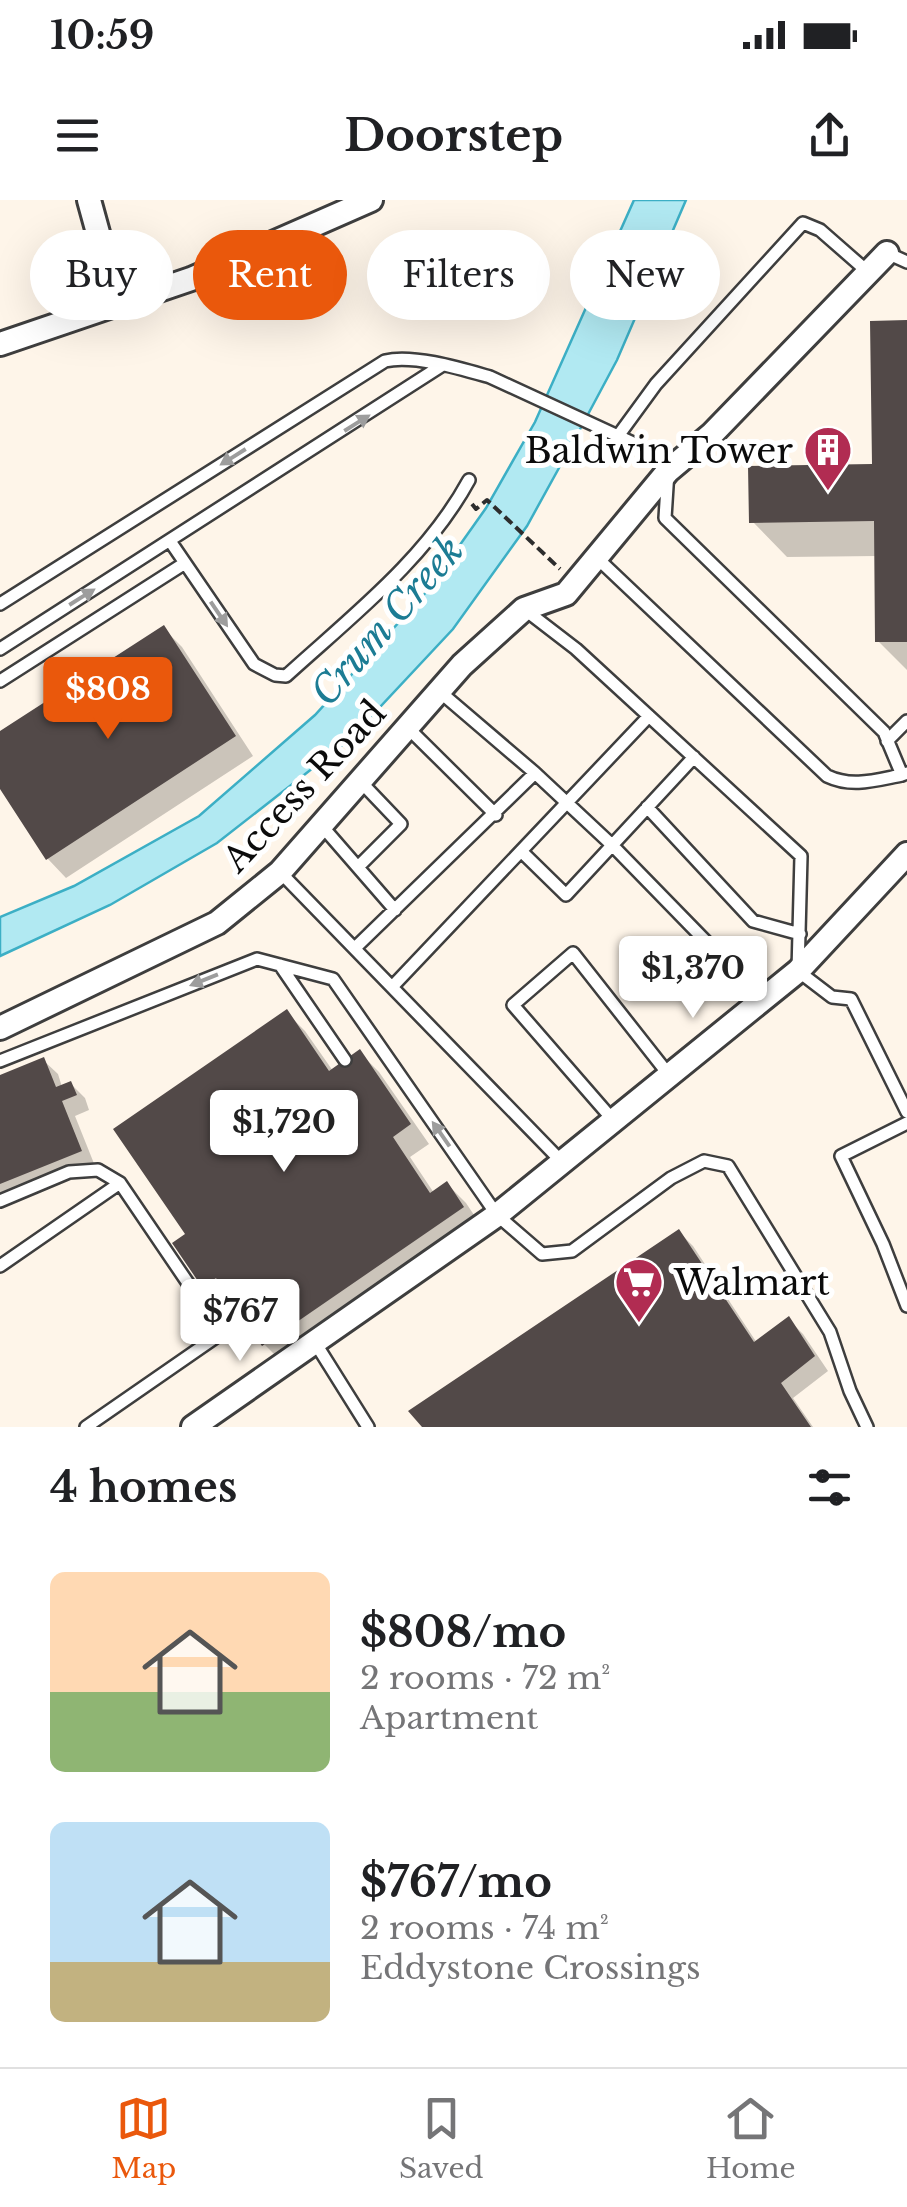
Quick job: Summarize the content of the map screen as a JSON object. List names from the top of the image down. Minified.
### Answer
{"streets":{"street":["Access Road"]},"water":["Crum Creek"],"places":{"building":["Baldwin Tower"],"supermarket":["Walmart"]},"page":{"status":"10:59","header":"Doorstep","chip":["Buy","Rent","Filters","New"],"price":["$808","$1,370","$1,720","$767"],"heading":"4 homes","list":[{"name":"$808/mo","note":"2 rooms · 72 m² · Apartment"},{"name":"$767/mo","note":"2 rooms · 74 m² · Eddystone Crossings"}],"tabs":["Map","Saved","Home"]}}
